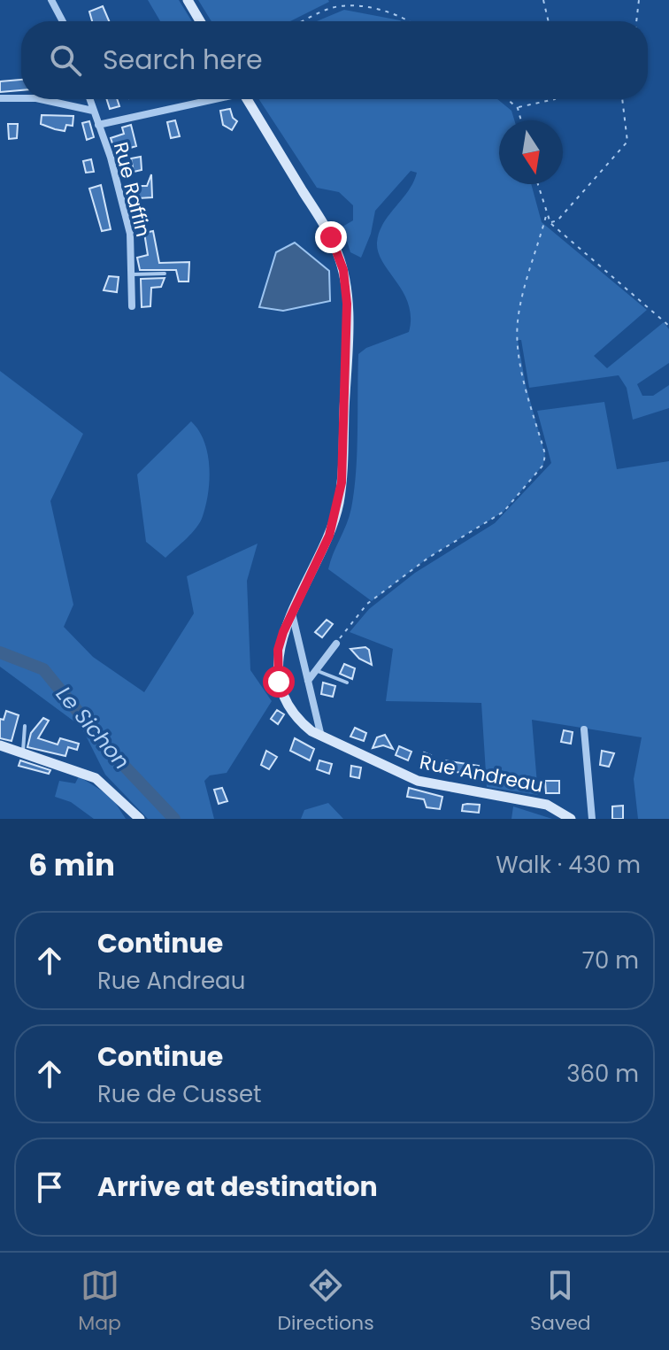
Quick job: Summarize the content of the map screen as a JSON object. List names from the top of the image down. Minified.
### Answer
{"streets":{"street":["Rue Raffin","Rue Andreau"]},"water":["Le Sichon"],"north":"bottom","page":{"search":"Search here","heading":["6 min","Walk · 430 m"],"list":[["Continue","Rue Andreau","70 m"],["Continue","Rue de Cusset","360 m"],"Arrive at destination"],"nav":["Map","Directions","Saved"]}}
